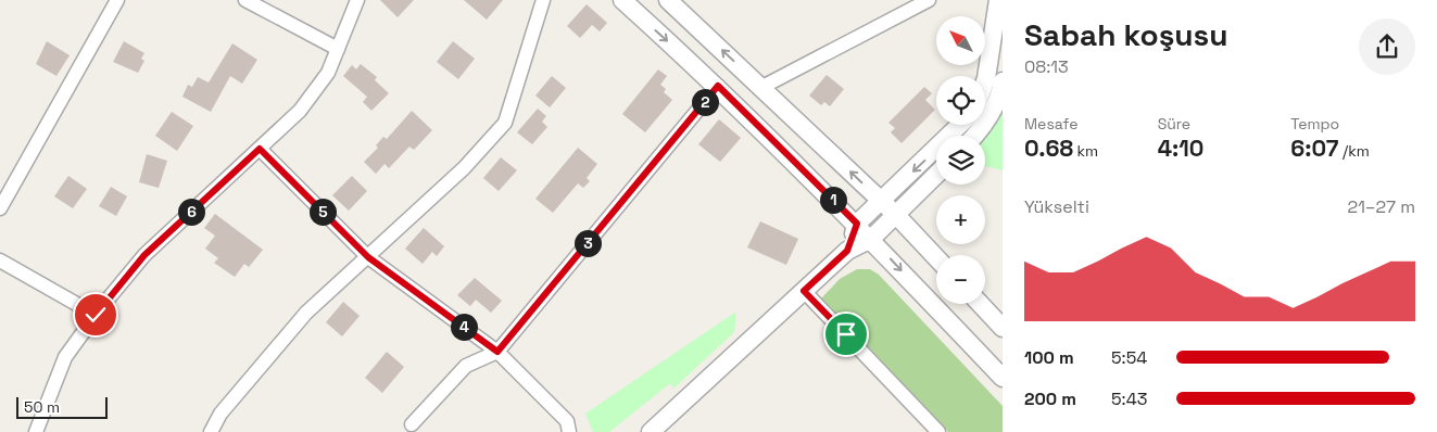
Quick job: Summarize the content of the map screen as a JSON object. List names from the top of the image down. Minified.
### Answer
{"scale_bar":"50 m","north":"top left","page":{"heading":["Sabah koşusu","08:13"],"map_buttons":["+","−"],"pins":["2","1","5","6","3","4"],"stats":[["Mesafe","0.68 km"],["Süre","4:10"],["Tempo","6:07 /km"]],"chart":["Yükselti","21–27 m"],"list":[{"name":"100 m","note":"5:54"},{"name":"200 m","note":"5:43"}],"scale":"50 m"}}
